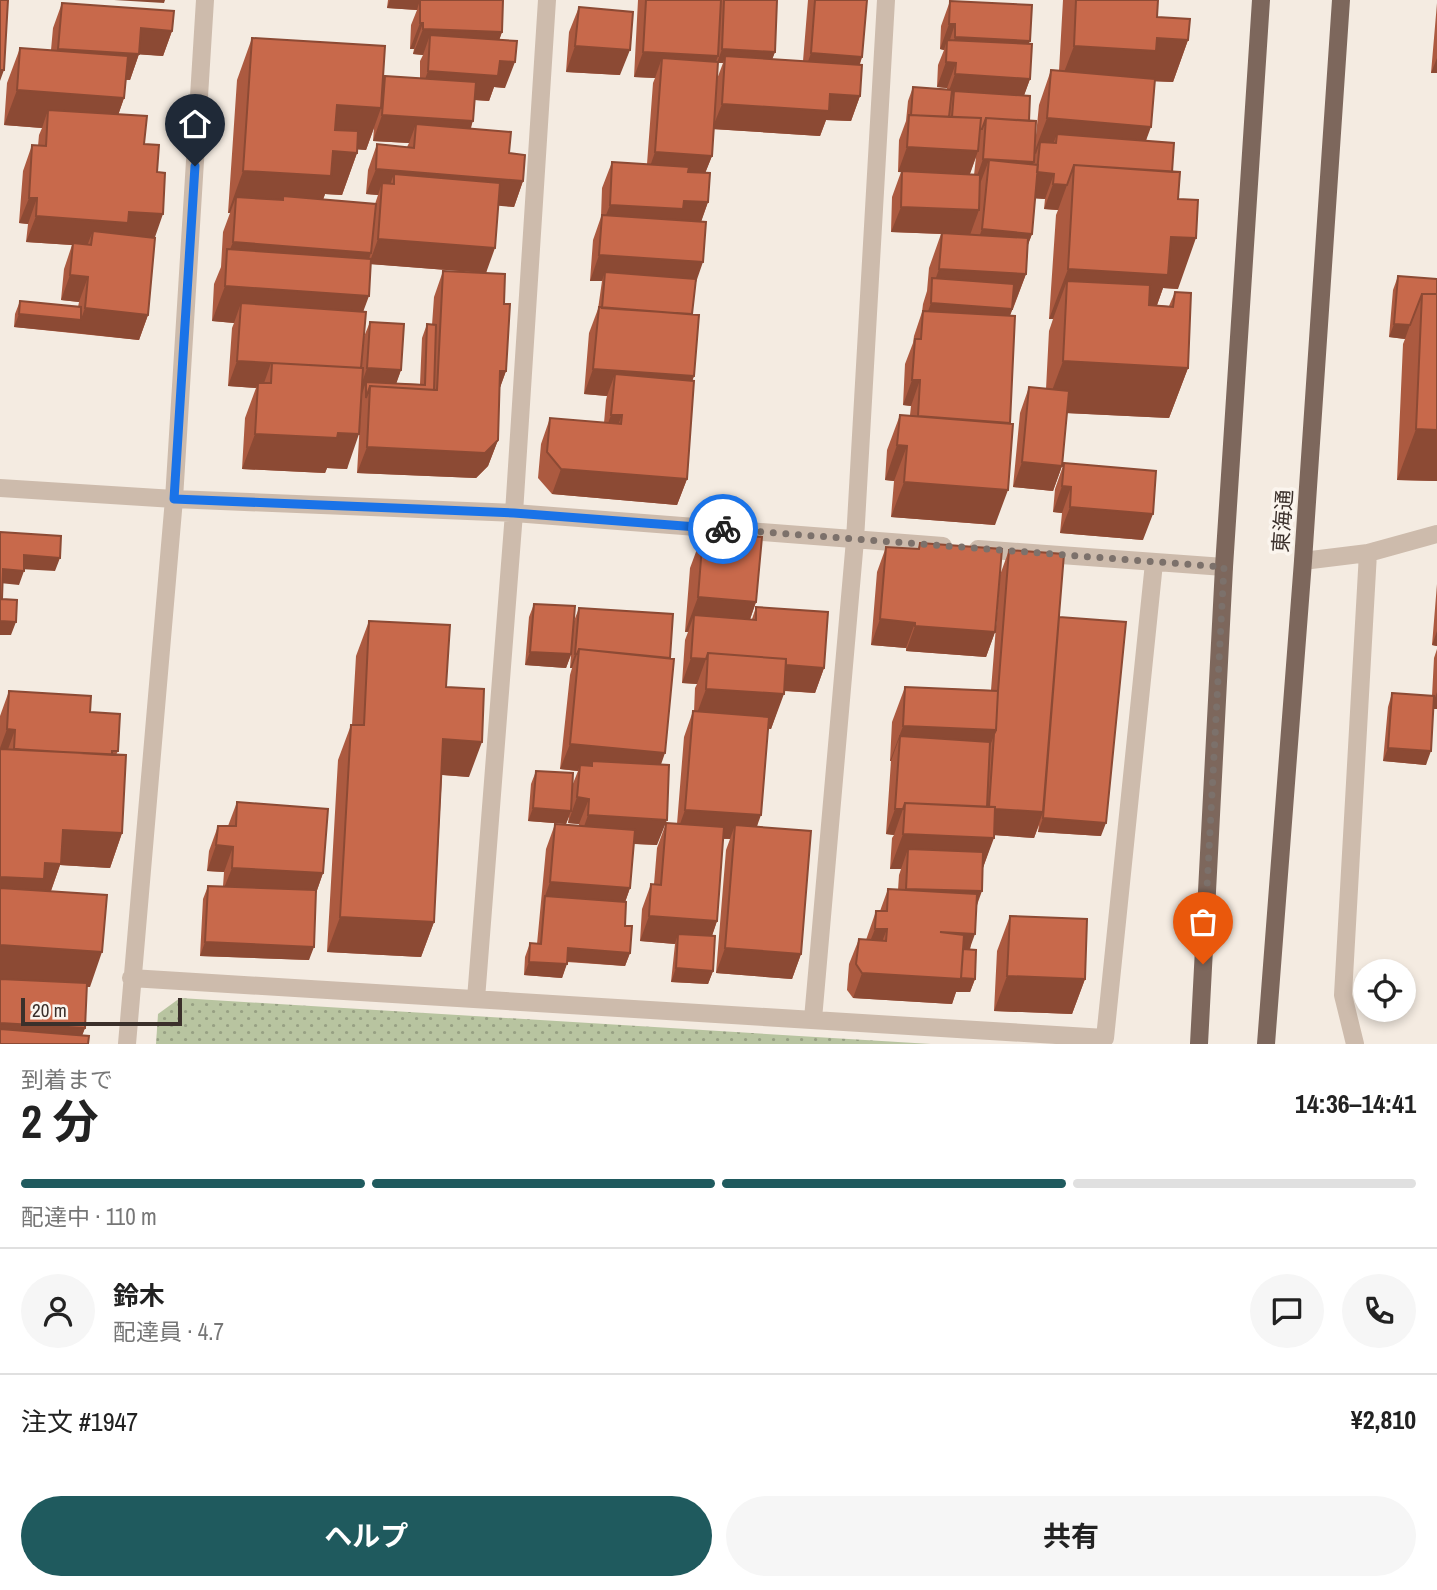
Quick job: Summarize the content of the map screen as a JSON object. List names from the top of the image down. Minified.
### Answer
{"streets":{"main road":["東海通"]},"scale_bar":"20 m","page":{"scale":"20 m","heading":["2 分","到着まで","14:36–14:41"],"panel":["鈴木","配達員 · 4.7","注文 #1947","¥2,810"],"bar":"配達中 · 110 m","buttons":["ヘルプ","共有"]}}
